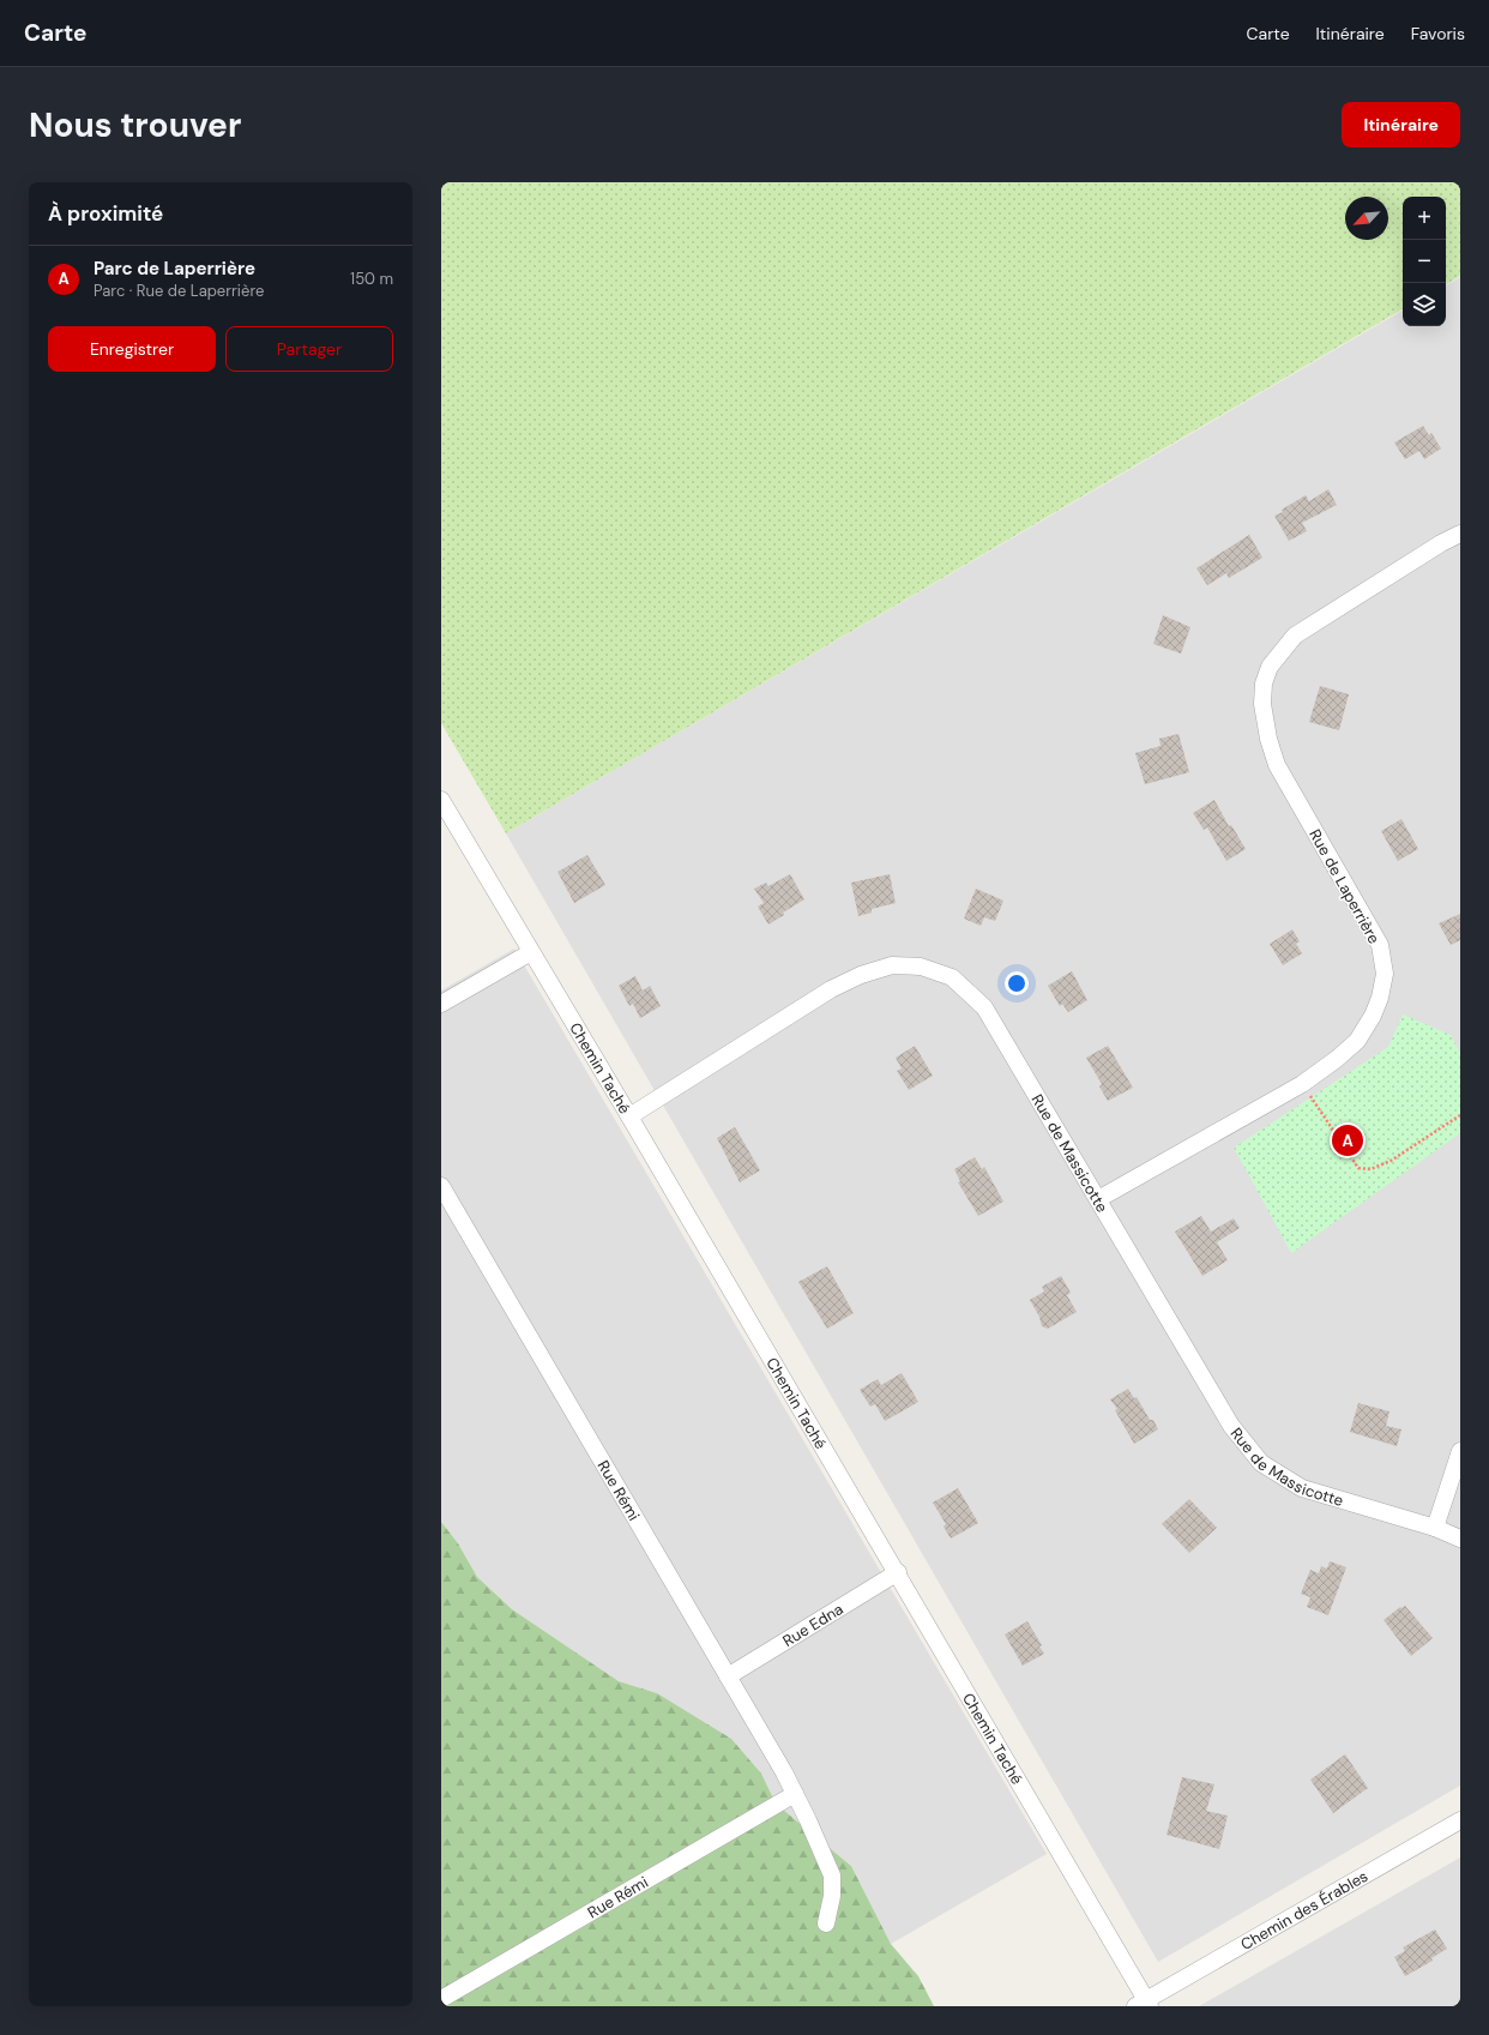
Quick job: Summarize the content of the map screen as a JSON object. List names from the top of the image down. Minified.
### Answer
{"streets":{"street":["Rue de Laperrière","Chemin Taché","Rue de Massicotte","Rue Rémi","Rue Edna","Chemin des Érables"]},"crossings":[["Rue de Laperrière","Rue de Massicotte"],["Chemin Taché","Rue de Massicotte"],["Chemin Taché","Rue Edna"],["Chemin Taché","Chemin des Érables"],["Rue Rémi","Rue Edna"]],"north":"bottom left","page":{"header":"Carte","nav":["Carte","Itinéraire","Favoris"],"buttons":["Itinéraire",["Enregistrer","Partager"]],"title":"Nous trouver","heading":"À proximité","map_buttons":["+","−"],"list":[{"mark":"A","name":"Parc de Laperrière","note":"Parc · Rue de Laperrière","value":"150 m"}],"pins":"A"}}
